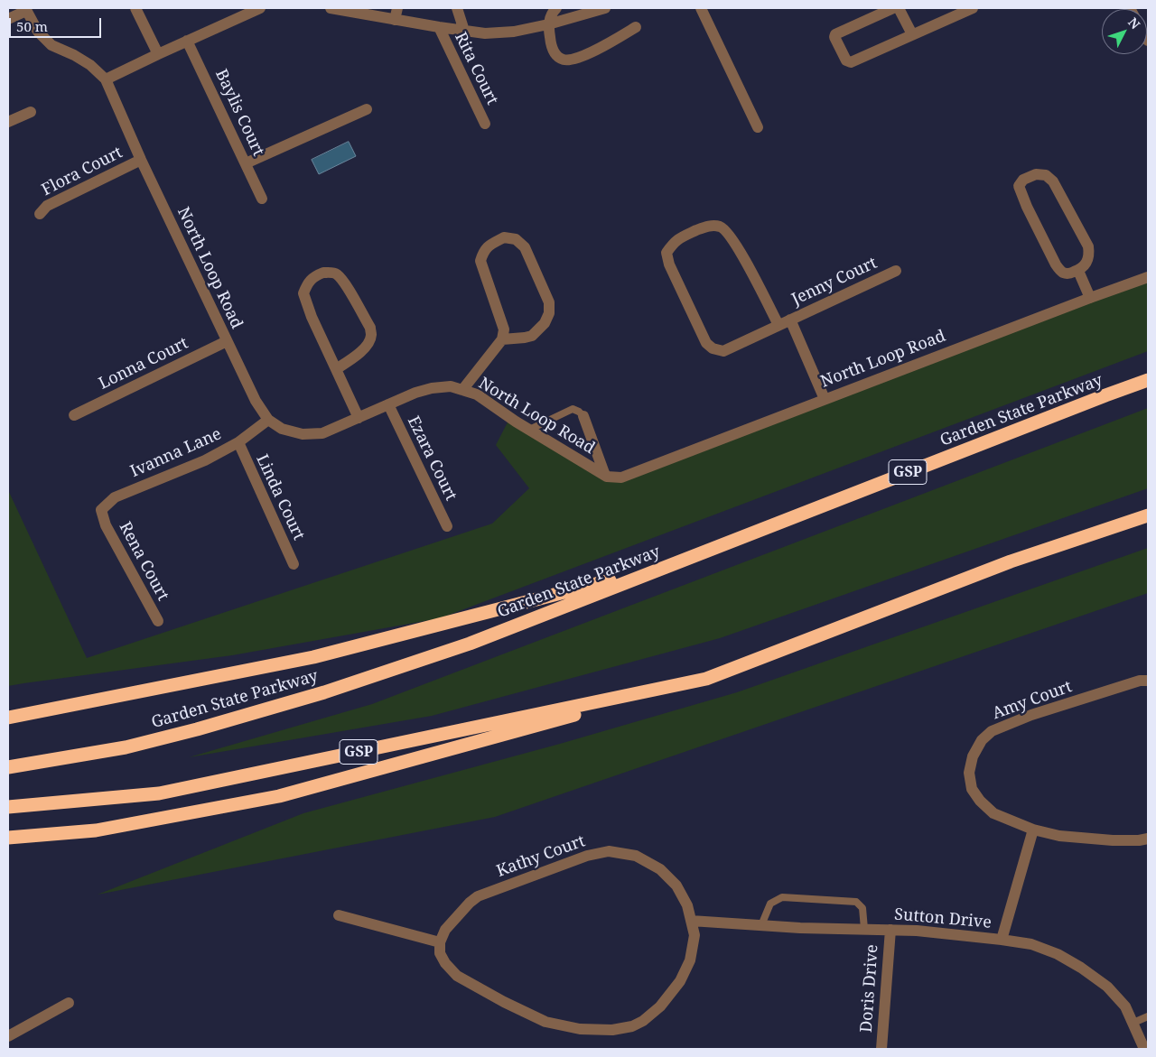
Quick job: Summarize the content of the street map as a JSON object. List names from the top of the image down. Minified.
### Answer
{"streets":{"highway":["Garden State Parkway","GSP"],"street":["Rita Court","Baylis Court","Flora Court","North Loop Road","Jenny Court","Lonna Court","Ivanna Lane","Ezara Court","Linda Court","Rena Court","Amy Court","Kathy Court","Sutton Drive","Doris Drive"]},"crossings":[["Flora Court","North Loop Road"],["North Loop Road","Jenny Court"],["North Loop Road","Lonna Court"],["North Loop Road","Ivanna Lane"],["North Loop Road","Ezara Court"],["Ivanna Lane","Linda Court"],["Ivanna Lane","Rena Court"],["Kathy Court","Sutton Drive"],["Sutton Drive","Doris Drive"]],"scale_bar":"50 m","north":"top right"}
